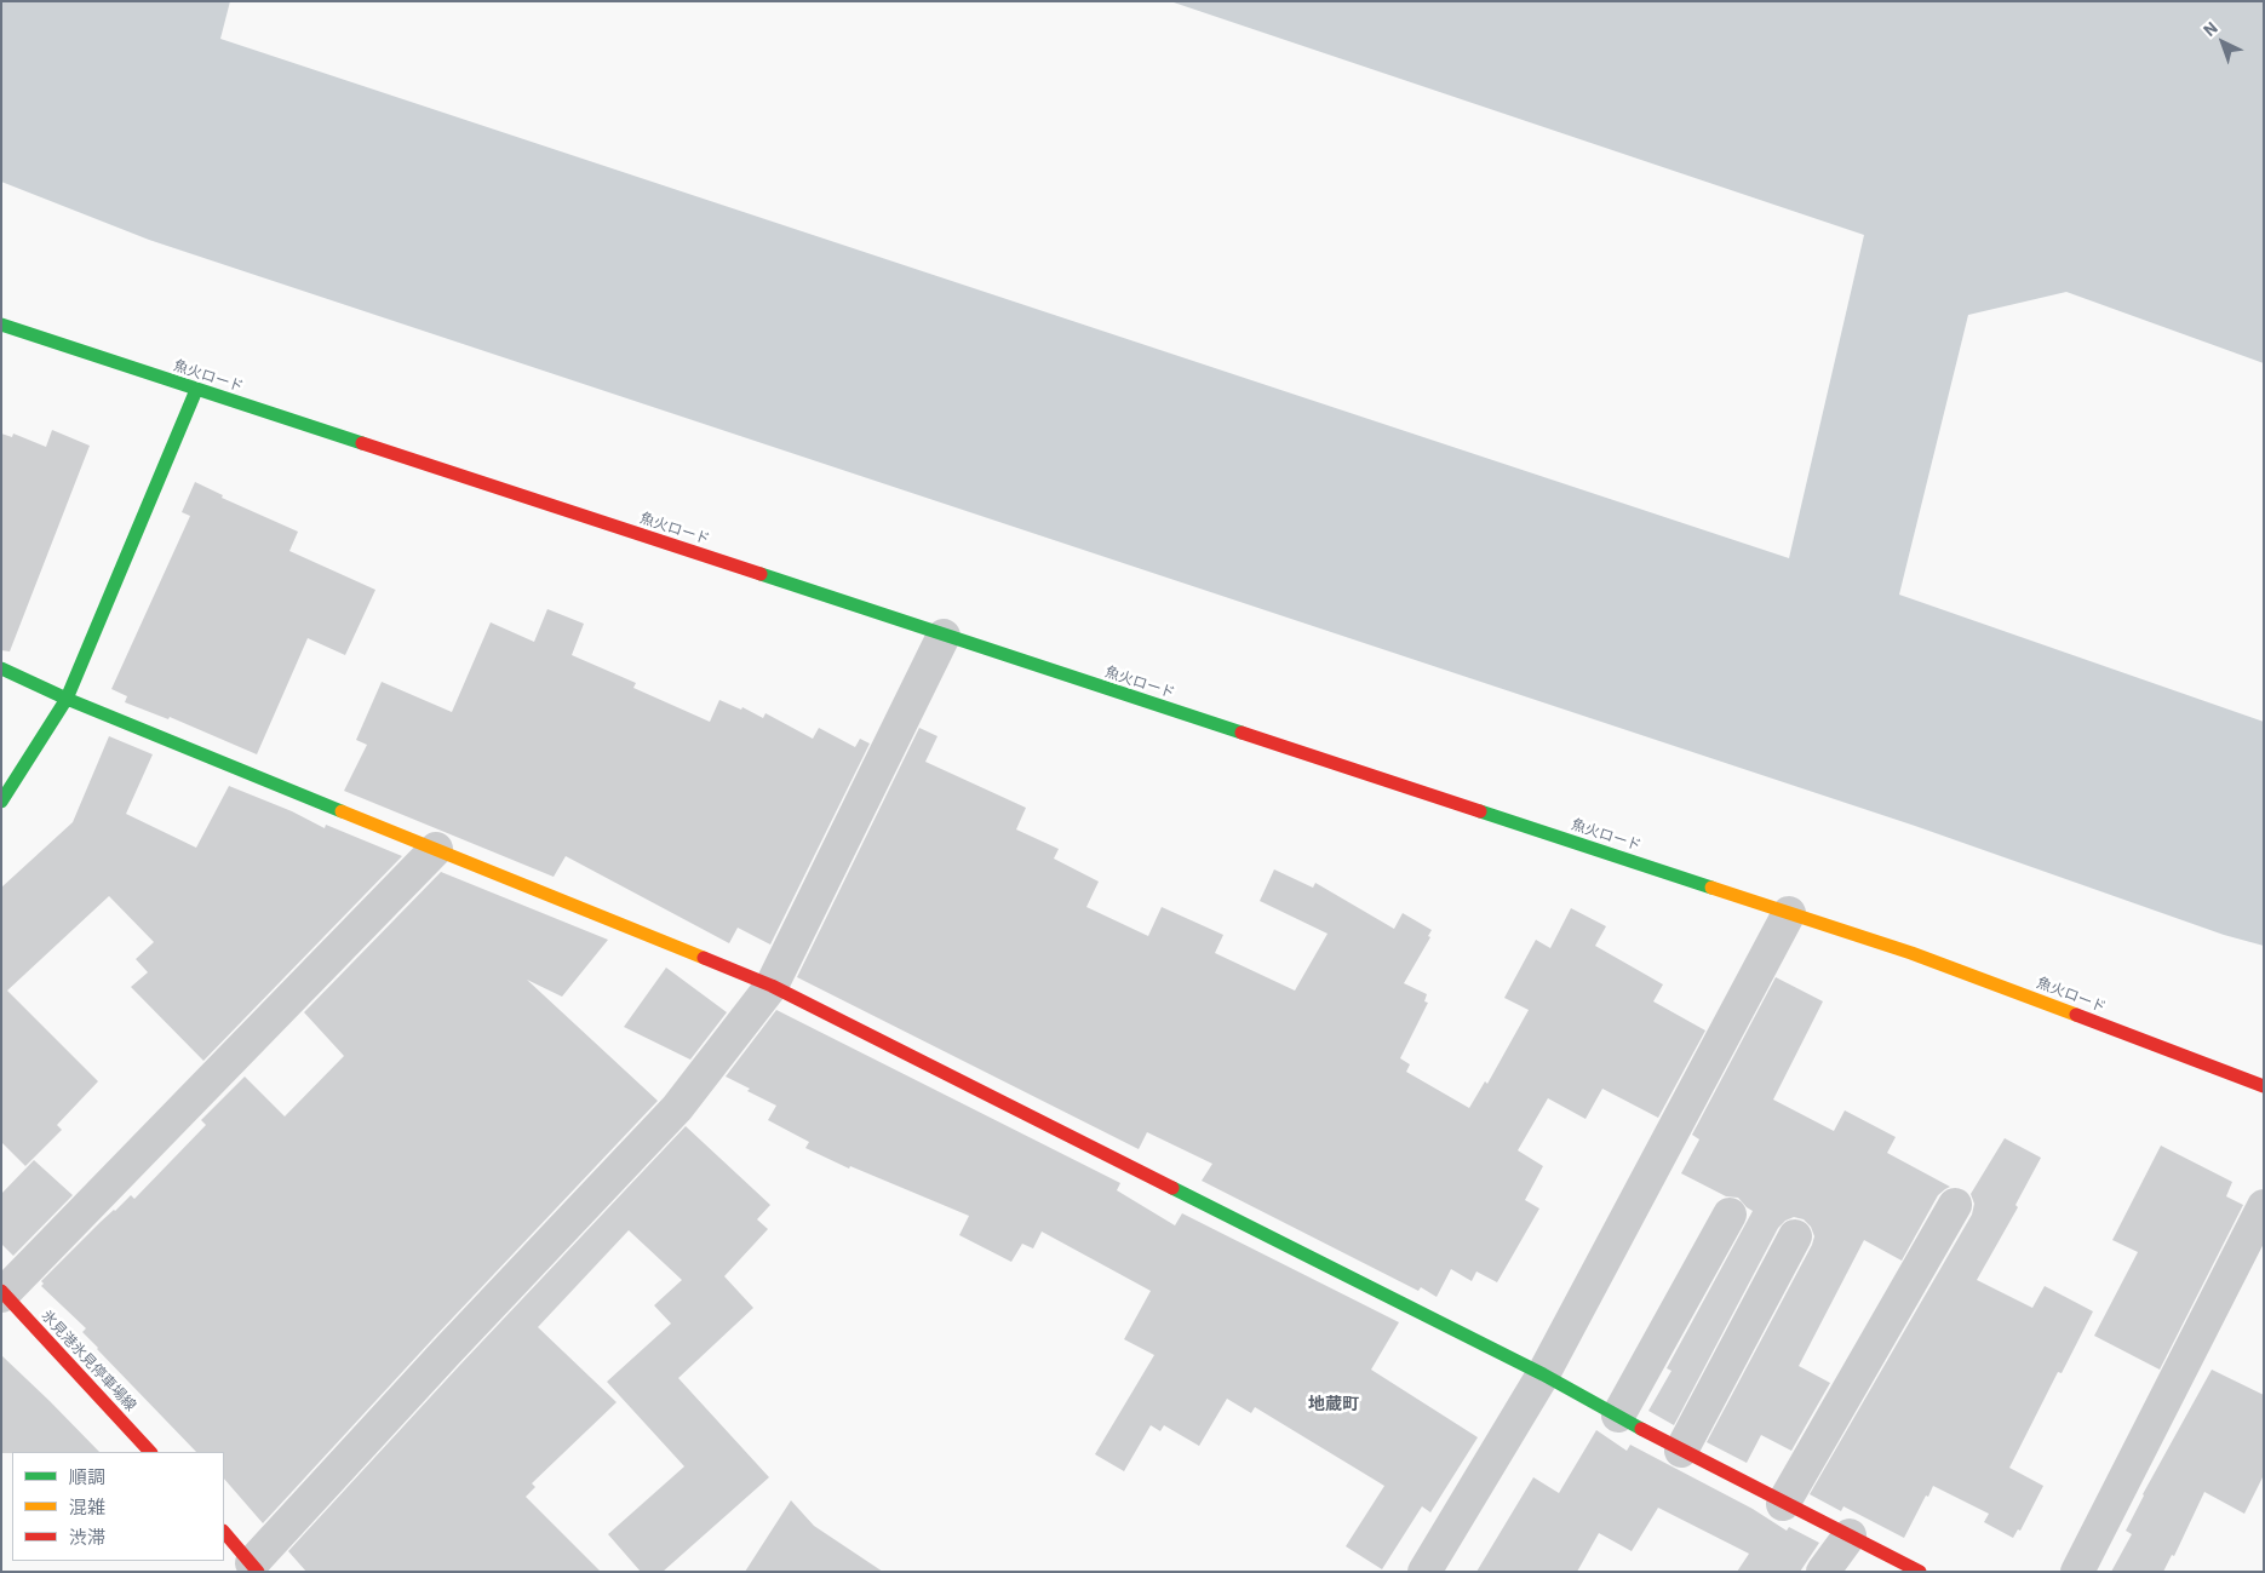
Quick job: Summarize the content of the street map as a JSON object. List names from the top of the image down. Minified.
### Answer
{"streets":{"street":["魚火ロード","氷見港氷見停車場線"]},"districts":["地蔵町"],"legend":["順調","混雑","渋滞"],"north":"top left"}
